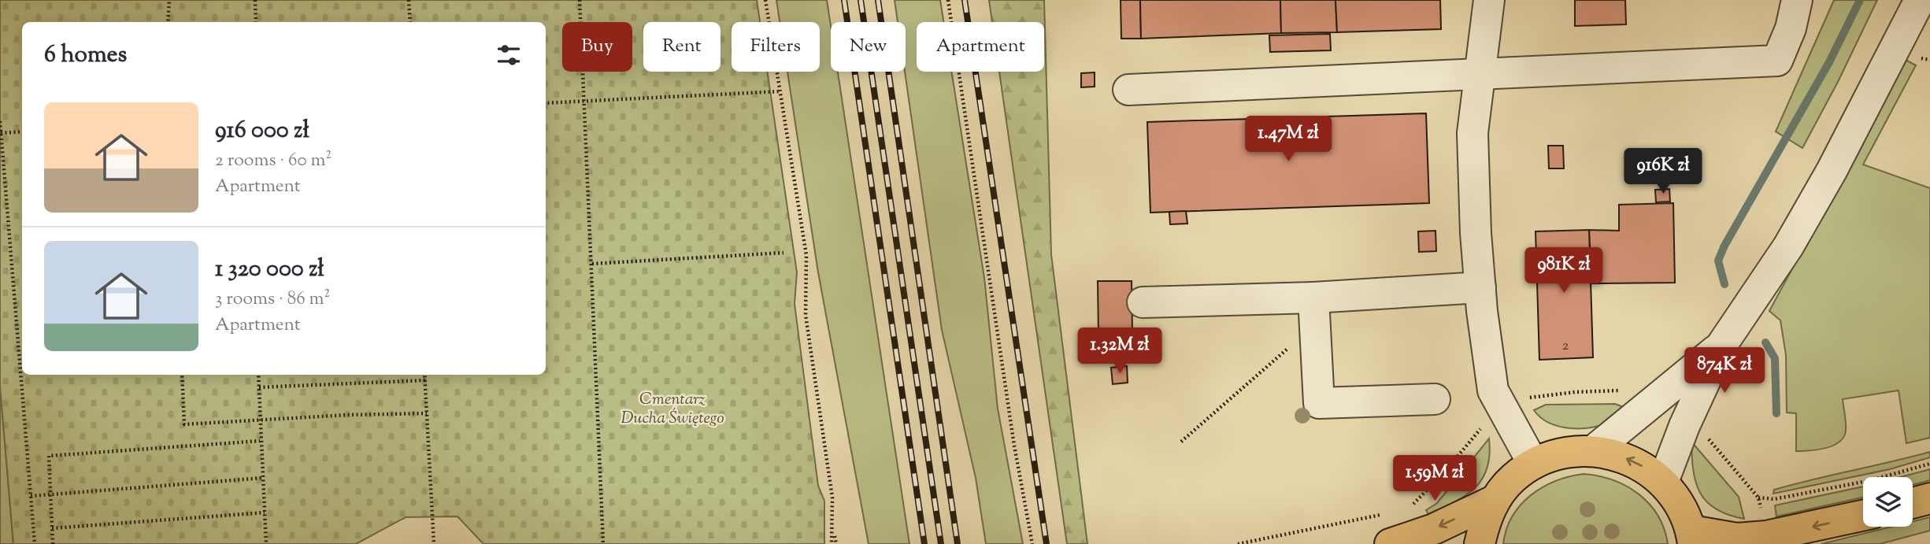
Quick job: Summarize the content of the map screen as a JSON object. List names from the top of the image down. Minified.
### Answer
{"parks":["Cmentarz Ducha Świętego"],"house_numbers":["2"],"page":{"chip":["Buy","Rent","Filters","New","Apartment"],"heading":"6 homes","list":[{"name":"916 000 zł","note":"2 rooms · 60 m² · Apartment"},{"name":"1 320 000 zł","note":"3 rooms · 86 m² · Apartment"}],"price":["1.47M zł","916K zł","981K zł","1.32M zł","874K zł","1.59M zł"]}}
